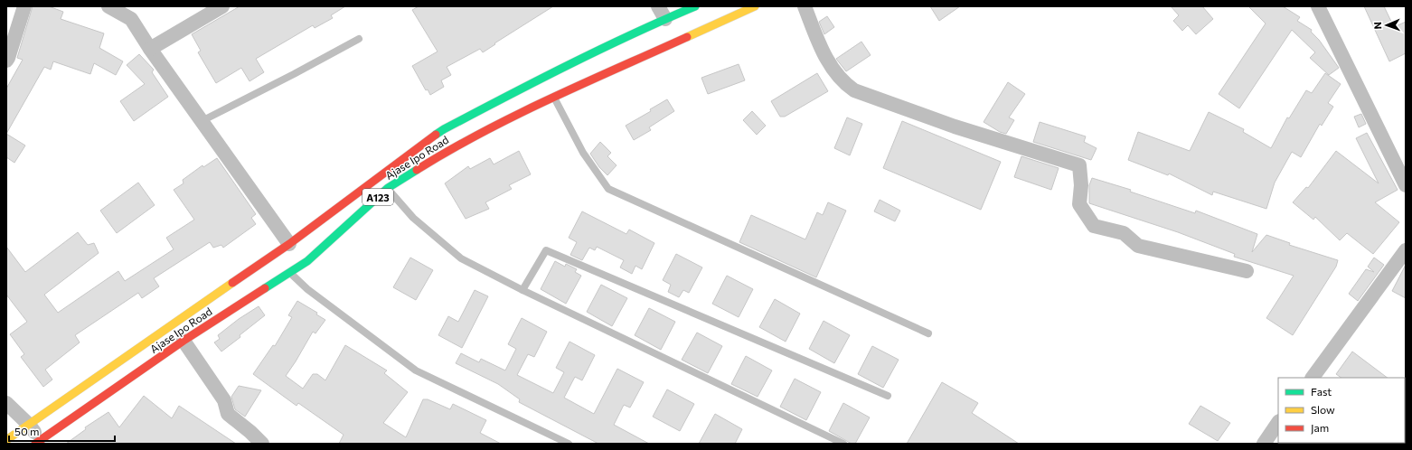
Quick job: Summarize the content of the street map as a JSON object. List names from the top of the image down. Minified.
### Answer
{"streets":{"highway":["Ajase Ipo Road","A123"]},"legend":["Fast","Slow","Jam"],"scale_bar":"50 m","north":"left"}
